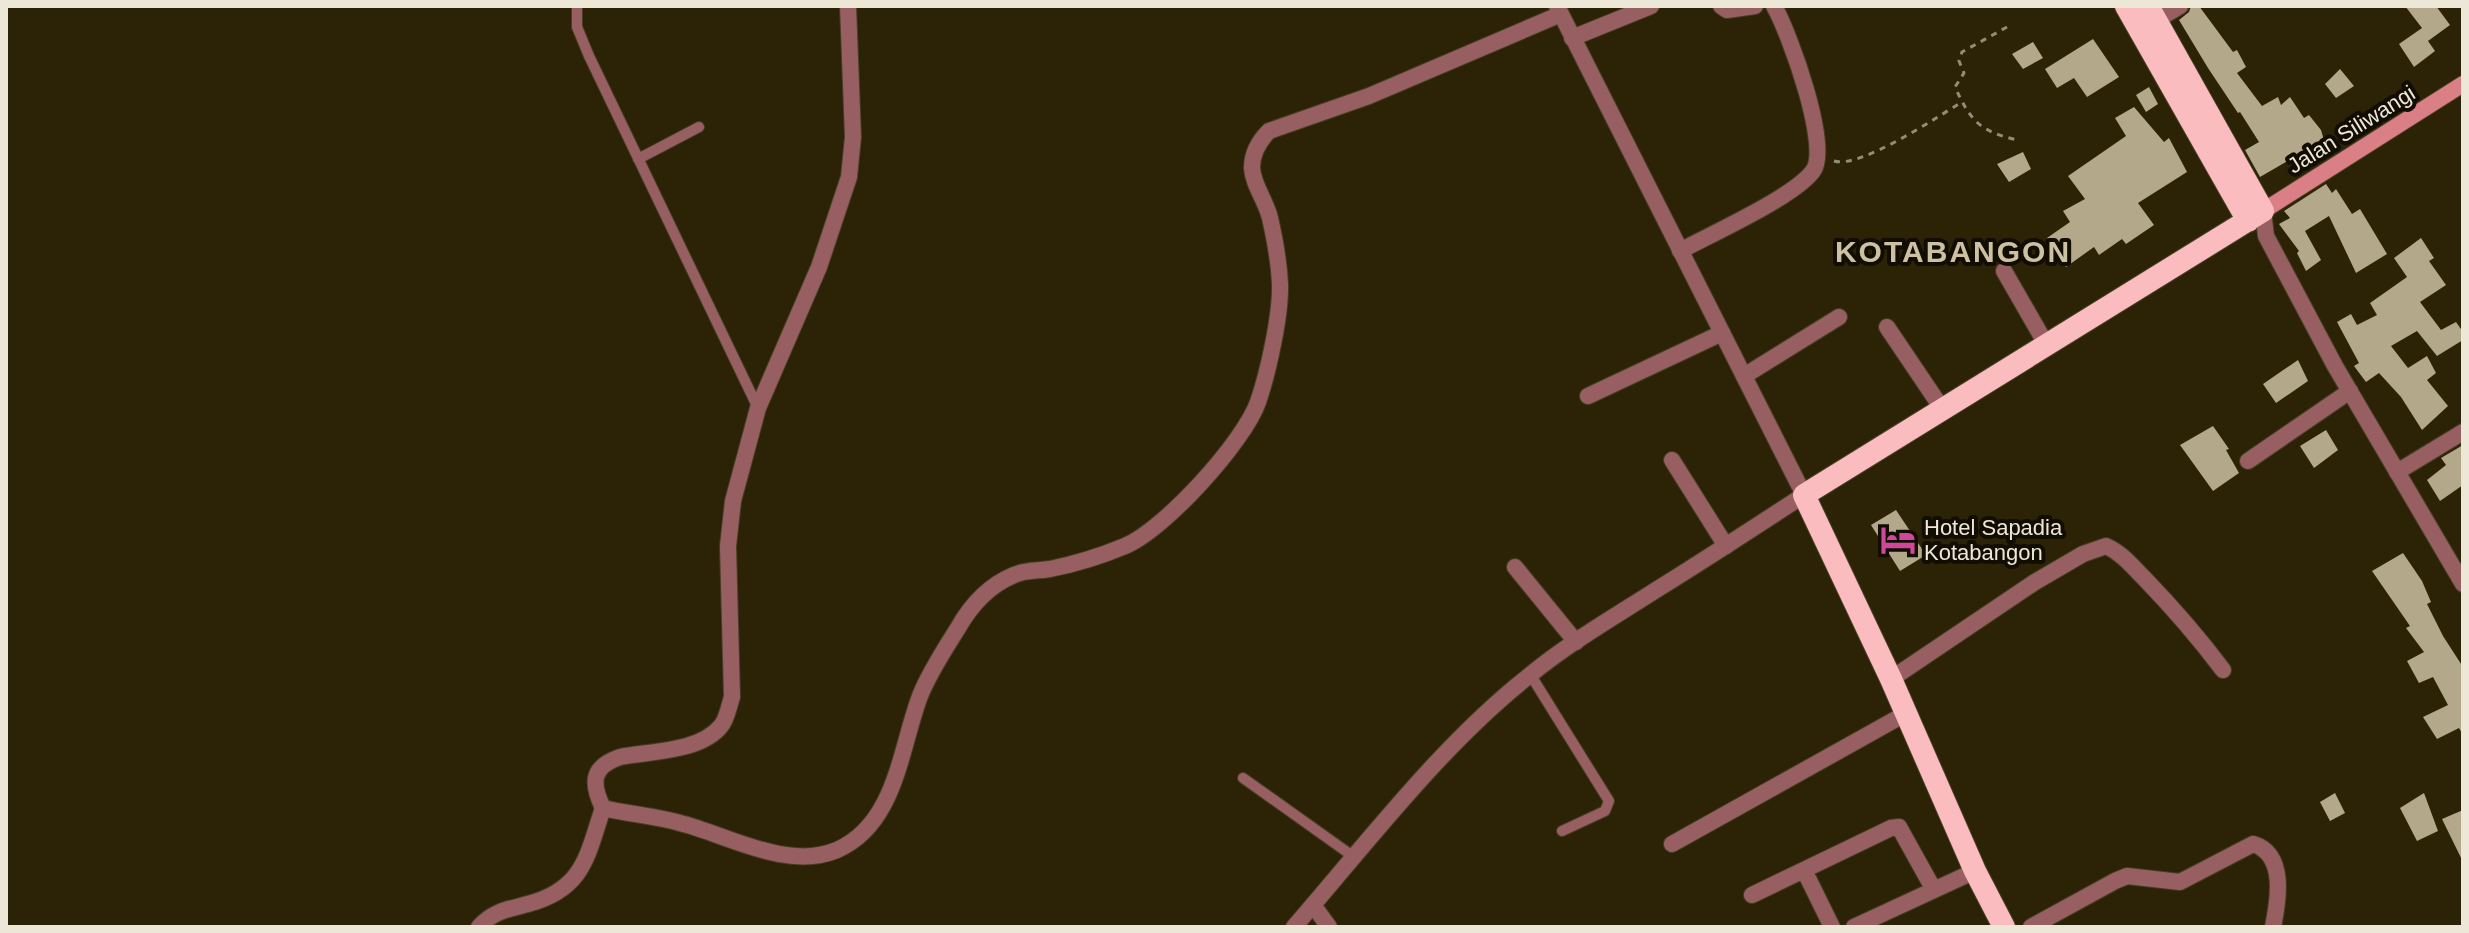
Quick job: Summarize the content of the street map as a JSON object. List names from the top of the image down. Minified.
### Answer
{"streets":{"main road":["Jalan Siliwangi"]},"districts":["KOTABANGON"],"places":{"hotel":["Hotel Sapadia Kotabangon"]}}
